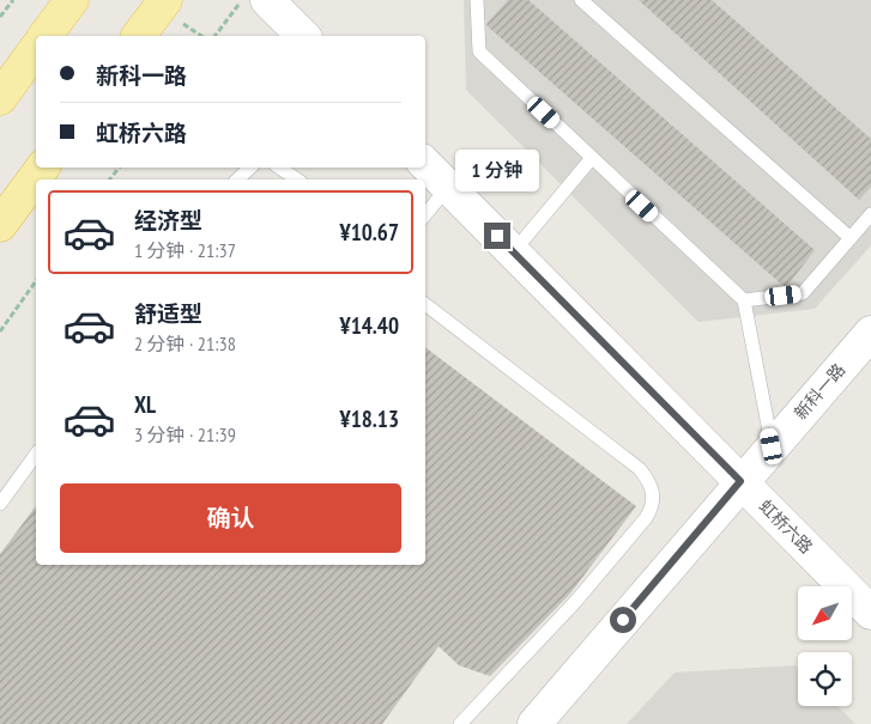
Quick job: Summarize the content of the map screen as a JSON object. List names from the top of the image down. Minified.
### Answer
{"streets":{"street":["新科一路","虹桥六路"]},"crossings":[["新科一路","虹桥六路"]],"north":"bottom left","page":{"banner":["新科一路","虹桥六路"],"bubble":"1 分钟","list":[{"name":"经济型","note":"1 分钟 · 21:37","value":"¥10.67"},{"name":"舒适型","note":"2 分钟 · 21:38","value":"¥14.40"},{"name":"XL","note":"3 分钟 · 21:39","value":"¥18.13"}],"buttons":"确认"}}
